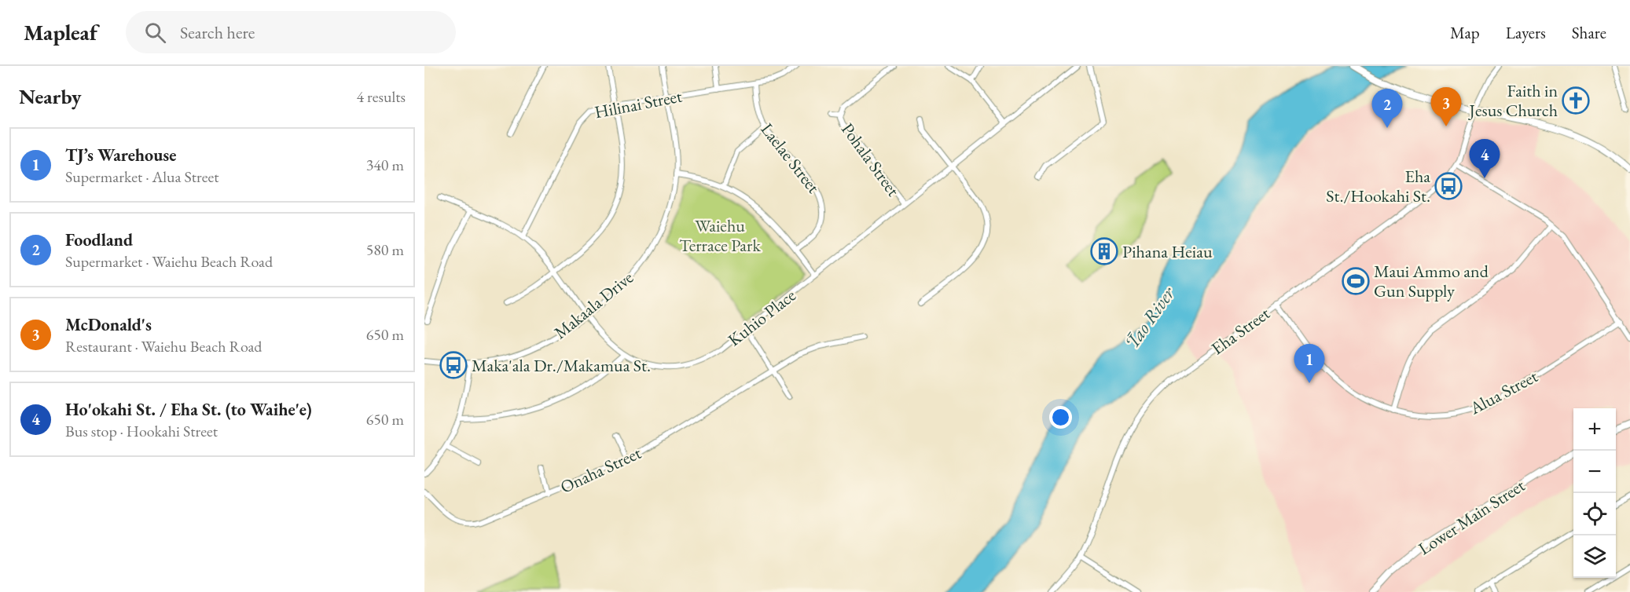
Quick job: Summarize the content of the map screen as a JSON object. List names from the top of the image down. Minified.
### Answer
{"streets":{"street":["Hilinai Street","Laelae Street","Pohala Street","Makaala Drive","Kuhio Place","Eha Street","Alua Street","Onaha Street","Lower Main Street"]},"crossings":[["Hilinai Street","Laelae Street"],["Hilinai Street","Makaala Drive"],["Hilinai Street","Kuhio Place"],["Pohala Street","Kuhio Place"],["Makaala Drive","Kuhio Place"],["Eha Street","Alua Street"]],"water":["ʻĪao River"],"parks":["Waiehu Terrace Park"],"places":{"church":["Faith in Jesus Church"],"bus stop":["Eha St./Hookahi St.","Maka'ala Dr./Makamua St."],"building":["Pihana Heiau"],"sports":["Maui Ammo and Gun Supply"]},"page":{"header":"Mapleaf","search":"Search here","nav":["Map","Layers","Share"],"heading":["Nearby","4 results"],"pins":["3","2","4","1"],"list":[{"mark":"1","name":"TJ’s Warehouse","note":"Supermarket · Alua Street","value":"340 m"},{"mark":"2","name":"Foodland","note":"Supermarket · Waiehu Beach Road","value":"580 m"},{"mark":"3","name":"McDonald's","note":"Restaurant · Waiehu Beach Road","value":"650 m"},{"mark":"4","name":"Ho'okahi St. / Eha St. (to Waihe'e)","note":"Bus stop · Hookahi Street","value":"650 m"}],"map_buttons":["+","−"]}}
